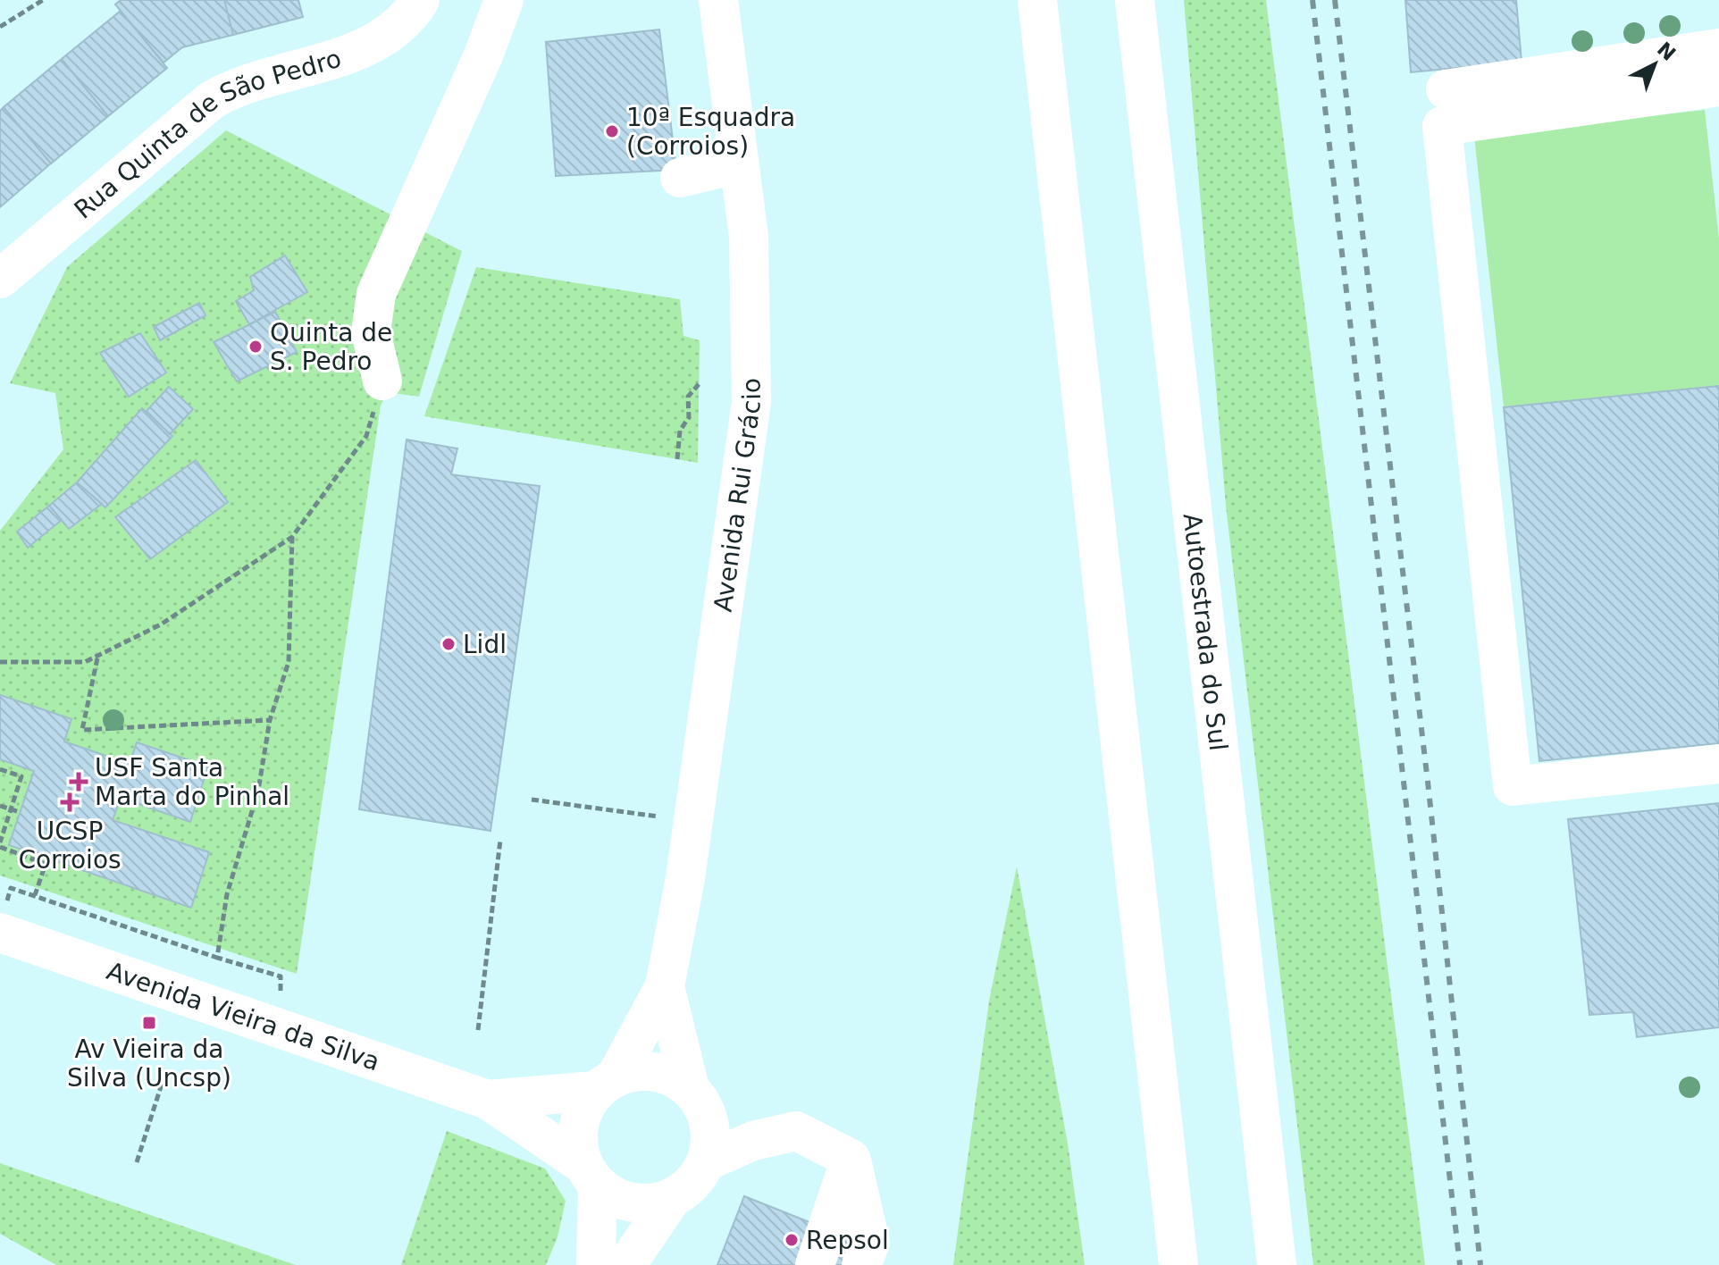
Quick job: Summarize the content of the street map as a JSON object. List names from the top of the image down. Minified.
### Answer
{"streets":{"main road":["Rua Quinta de São Pedro","Avenida Rui Grácio","Autoestrada do Sul","Avenida Vieira da Silva"]},"crossings":[["Avenida Rui Grácio","Avenida Vieira da Silva"]],"places":{"other":["10ª Esquadra (Corroios)","Quinta de S. Pedro","Lidl","Repsol"],"health":["USF Santa Marta do Pinhal","UCSP Corroios"],"transit":["Av Vieira da Silva (Uncsp)"]},"north":"top right"}
